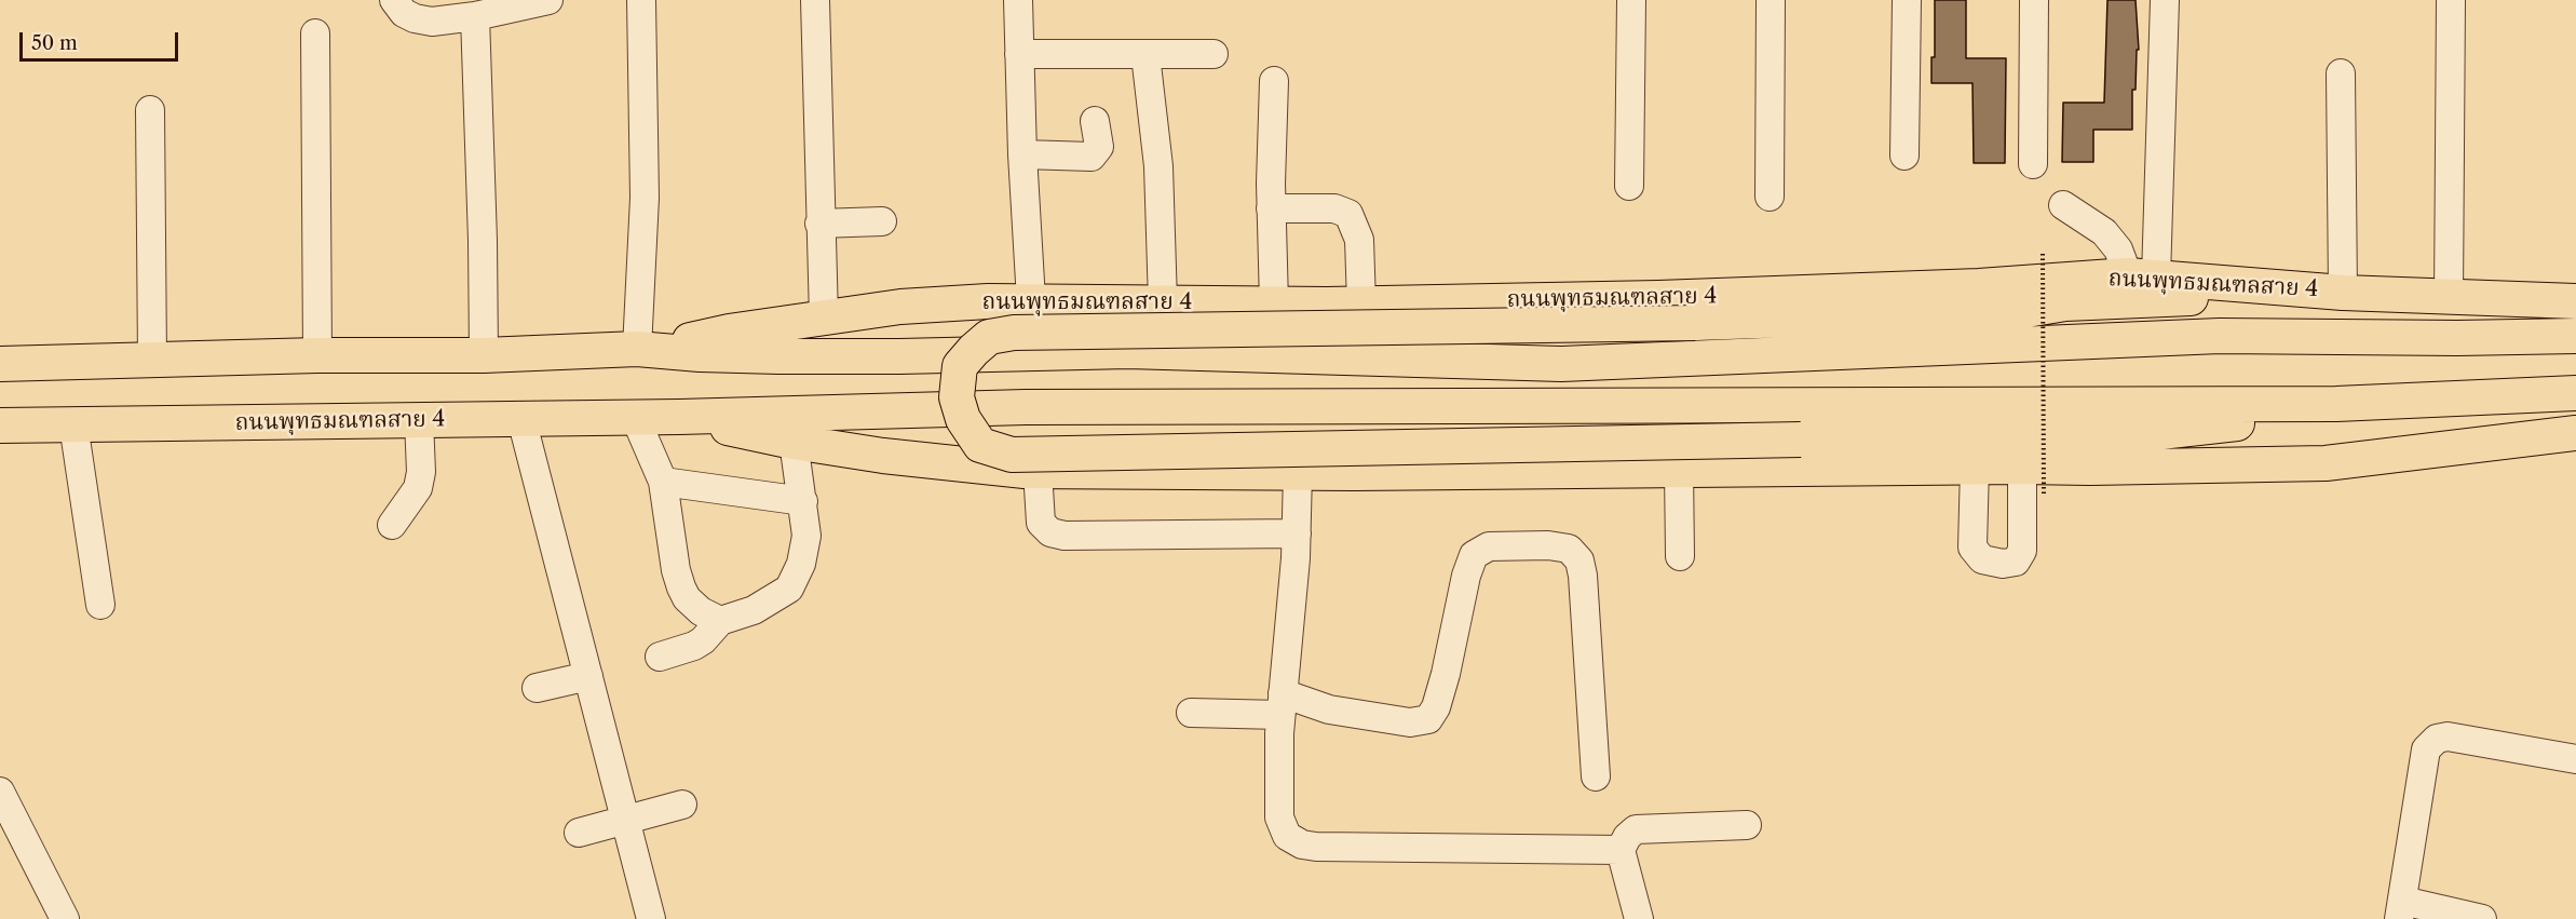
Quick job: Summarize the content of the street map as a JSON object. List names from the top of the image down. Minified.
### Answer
{"streets":{"main road":["ถนนพุทธมณฑลสาย 4"]},"scale_bar":"50 m"}
